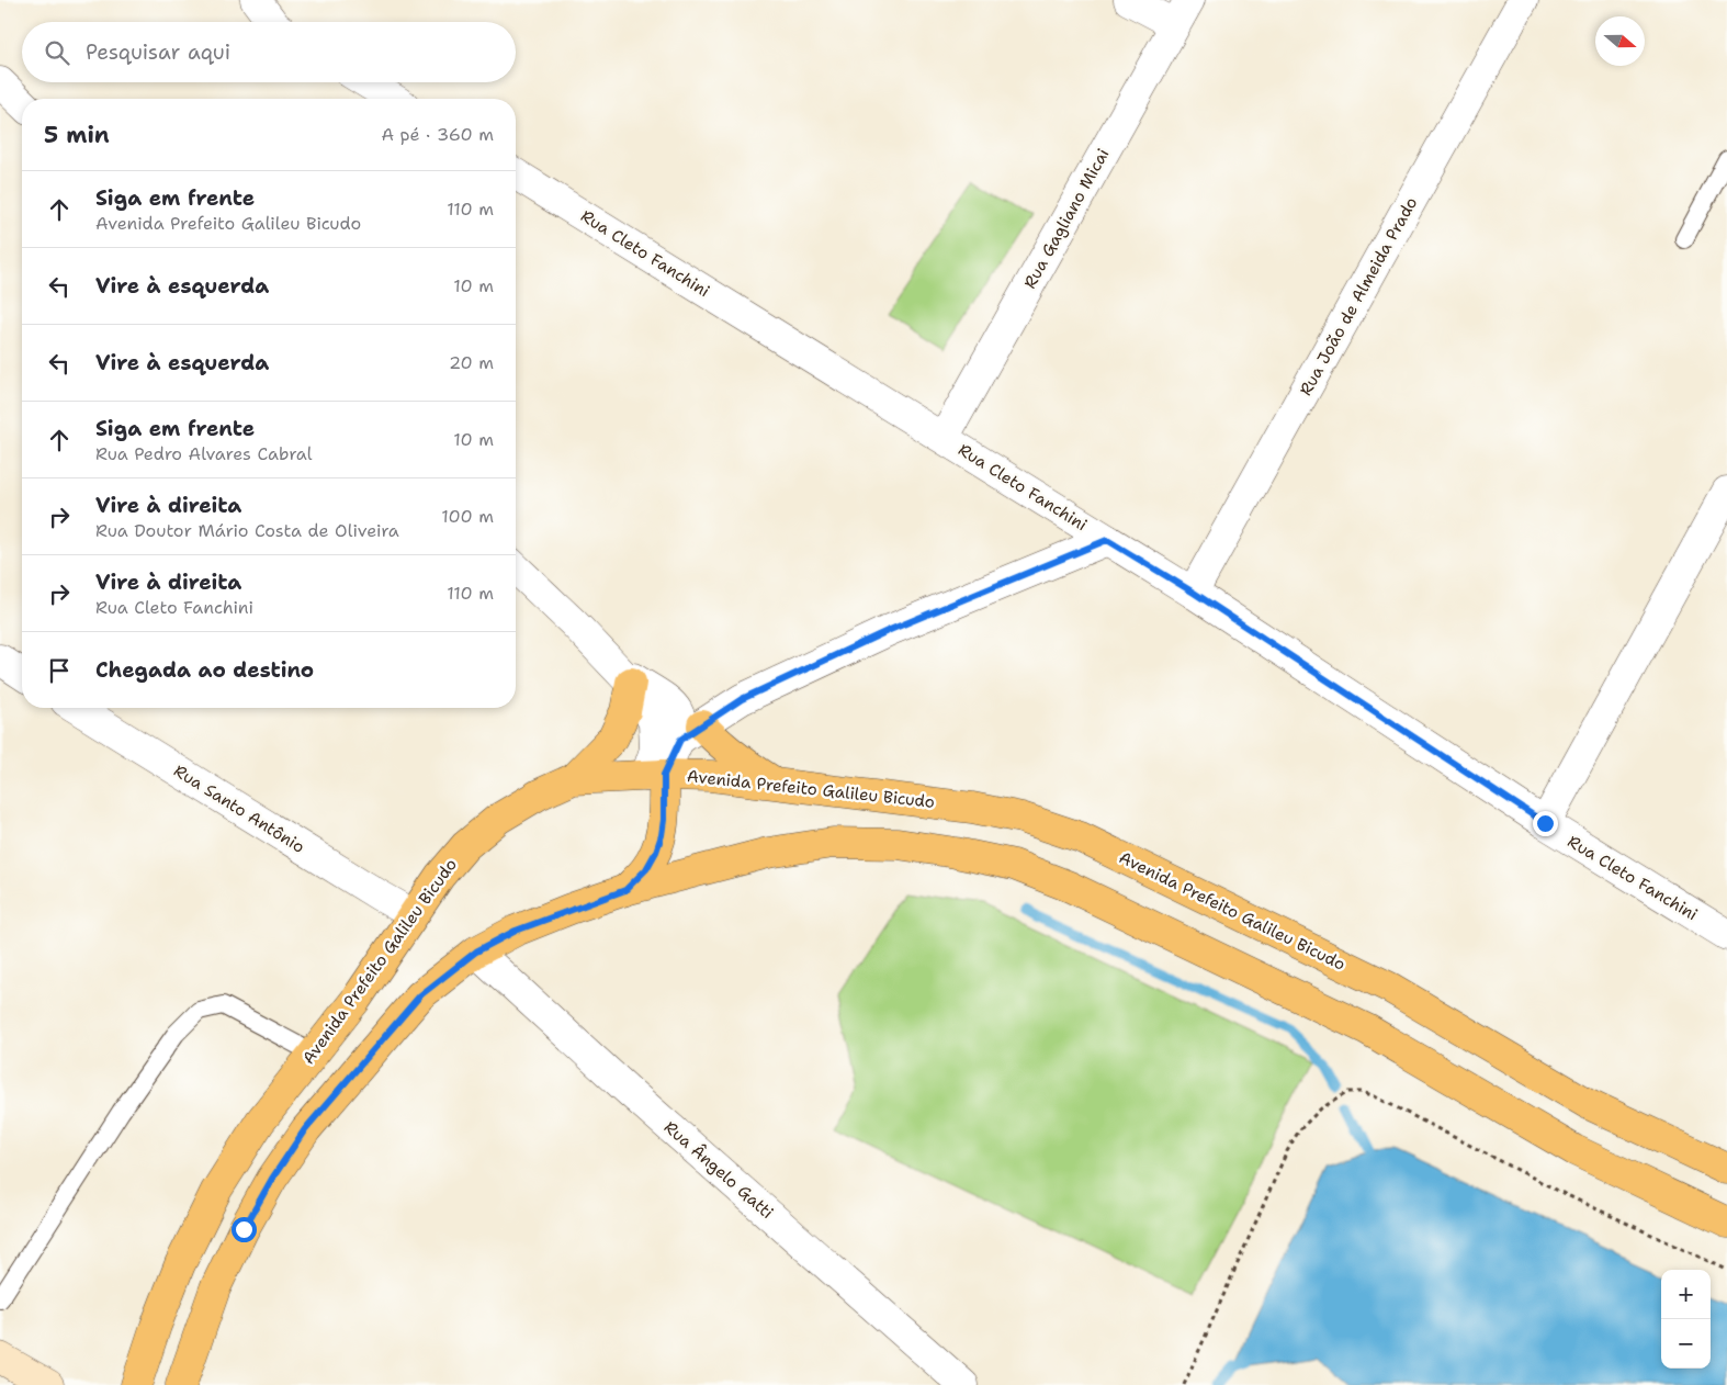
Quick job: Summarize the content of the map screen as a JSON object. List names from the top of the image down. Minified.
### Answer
{"streets":{"main road":["Avenida Prefeito Galileu Bicudo"],"street":["Rua Gagliano Micai","Rua Cleto Fanchini","Rua João de Almeida Prado","Rua Santo Antônio","Rua Ângelo Gatti"]},"crossings":[["Rua Gagliano Micai","Rua Cleto Fanchini"],["Rua Cleto Fanchini","Rua João de Almeida Prado"],["Avenida Prefeito Galileu Bicudo","Rua Santo Antônio"]],"north":"right","page":{"search":"Pesquisar aqui","heading":["5 min","A pé · 360 m"],"list":[["Siga em frente","Avenida Prefeito Galileu Bicudo","110 m"],["Vire à esquerda","10 m"],["Vire à esquerda","20 m"],["Siga em frente","Rua Pedro Alvares Cabral","10 m"],["Vire à direita","Rua Doutor Mário Costa de Oliveira","100 m"],["Vire à direita","Rua Cleto Fanchini","110 m"],"Chegada ao destino"],"map_buttons":["+","−"]}}
